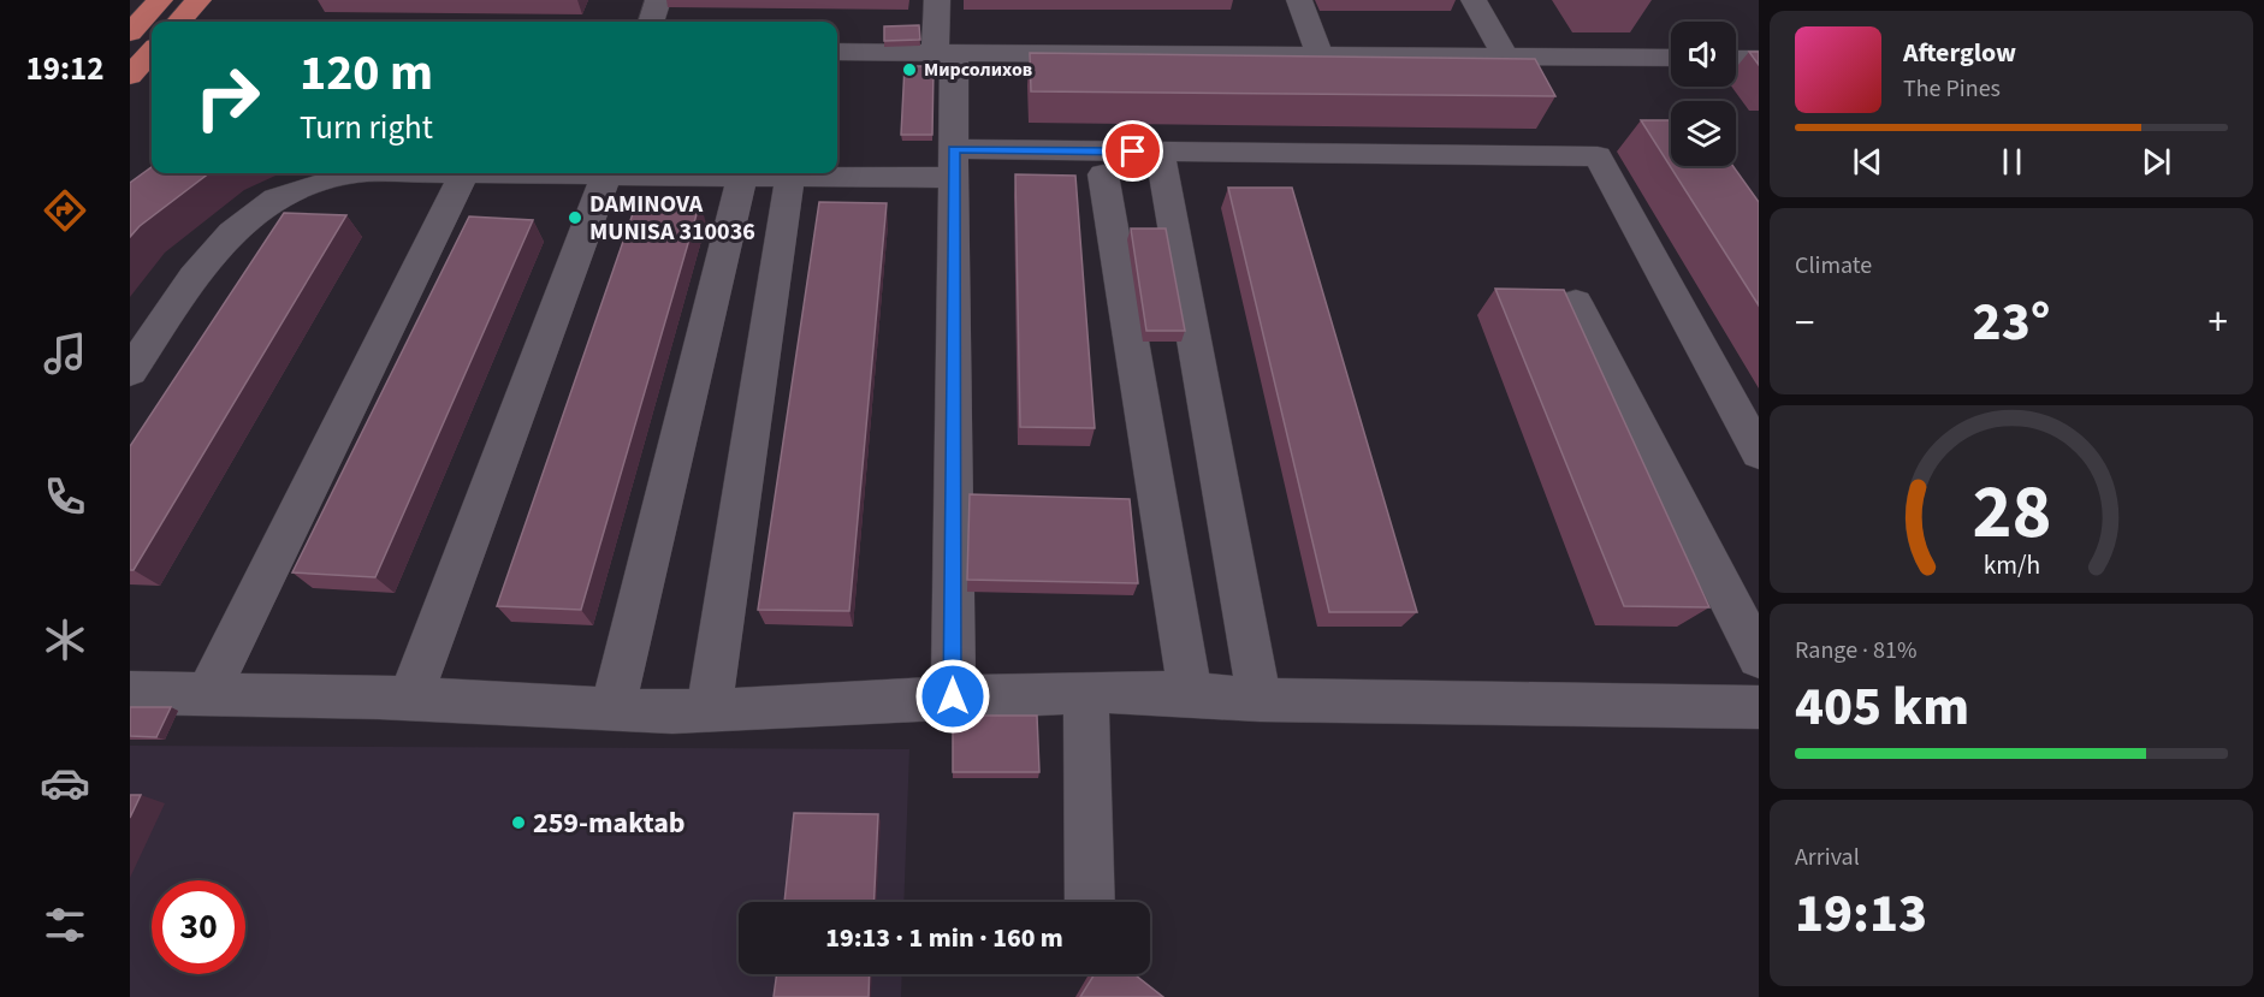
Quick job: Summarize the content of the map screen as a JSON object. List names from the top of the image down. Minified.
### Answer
{"places":["Мирсолихов","DAMINOVA MUNISA 310036","259-maktab"],"page":{"tabs":"19:12","turn":["120 m","Turn right"],"song":["Afterglow","The Pines"],"tile":["Climate",["Range · 81%","405 km"],["Arrival","19:13"]],"heat":["−","23°","+"],"limit":"30","trip":"19:13 · 1 min · 160 m","gauge":["28","km/h"]}}
